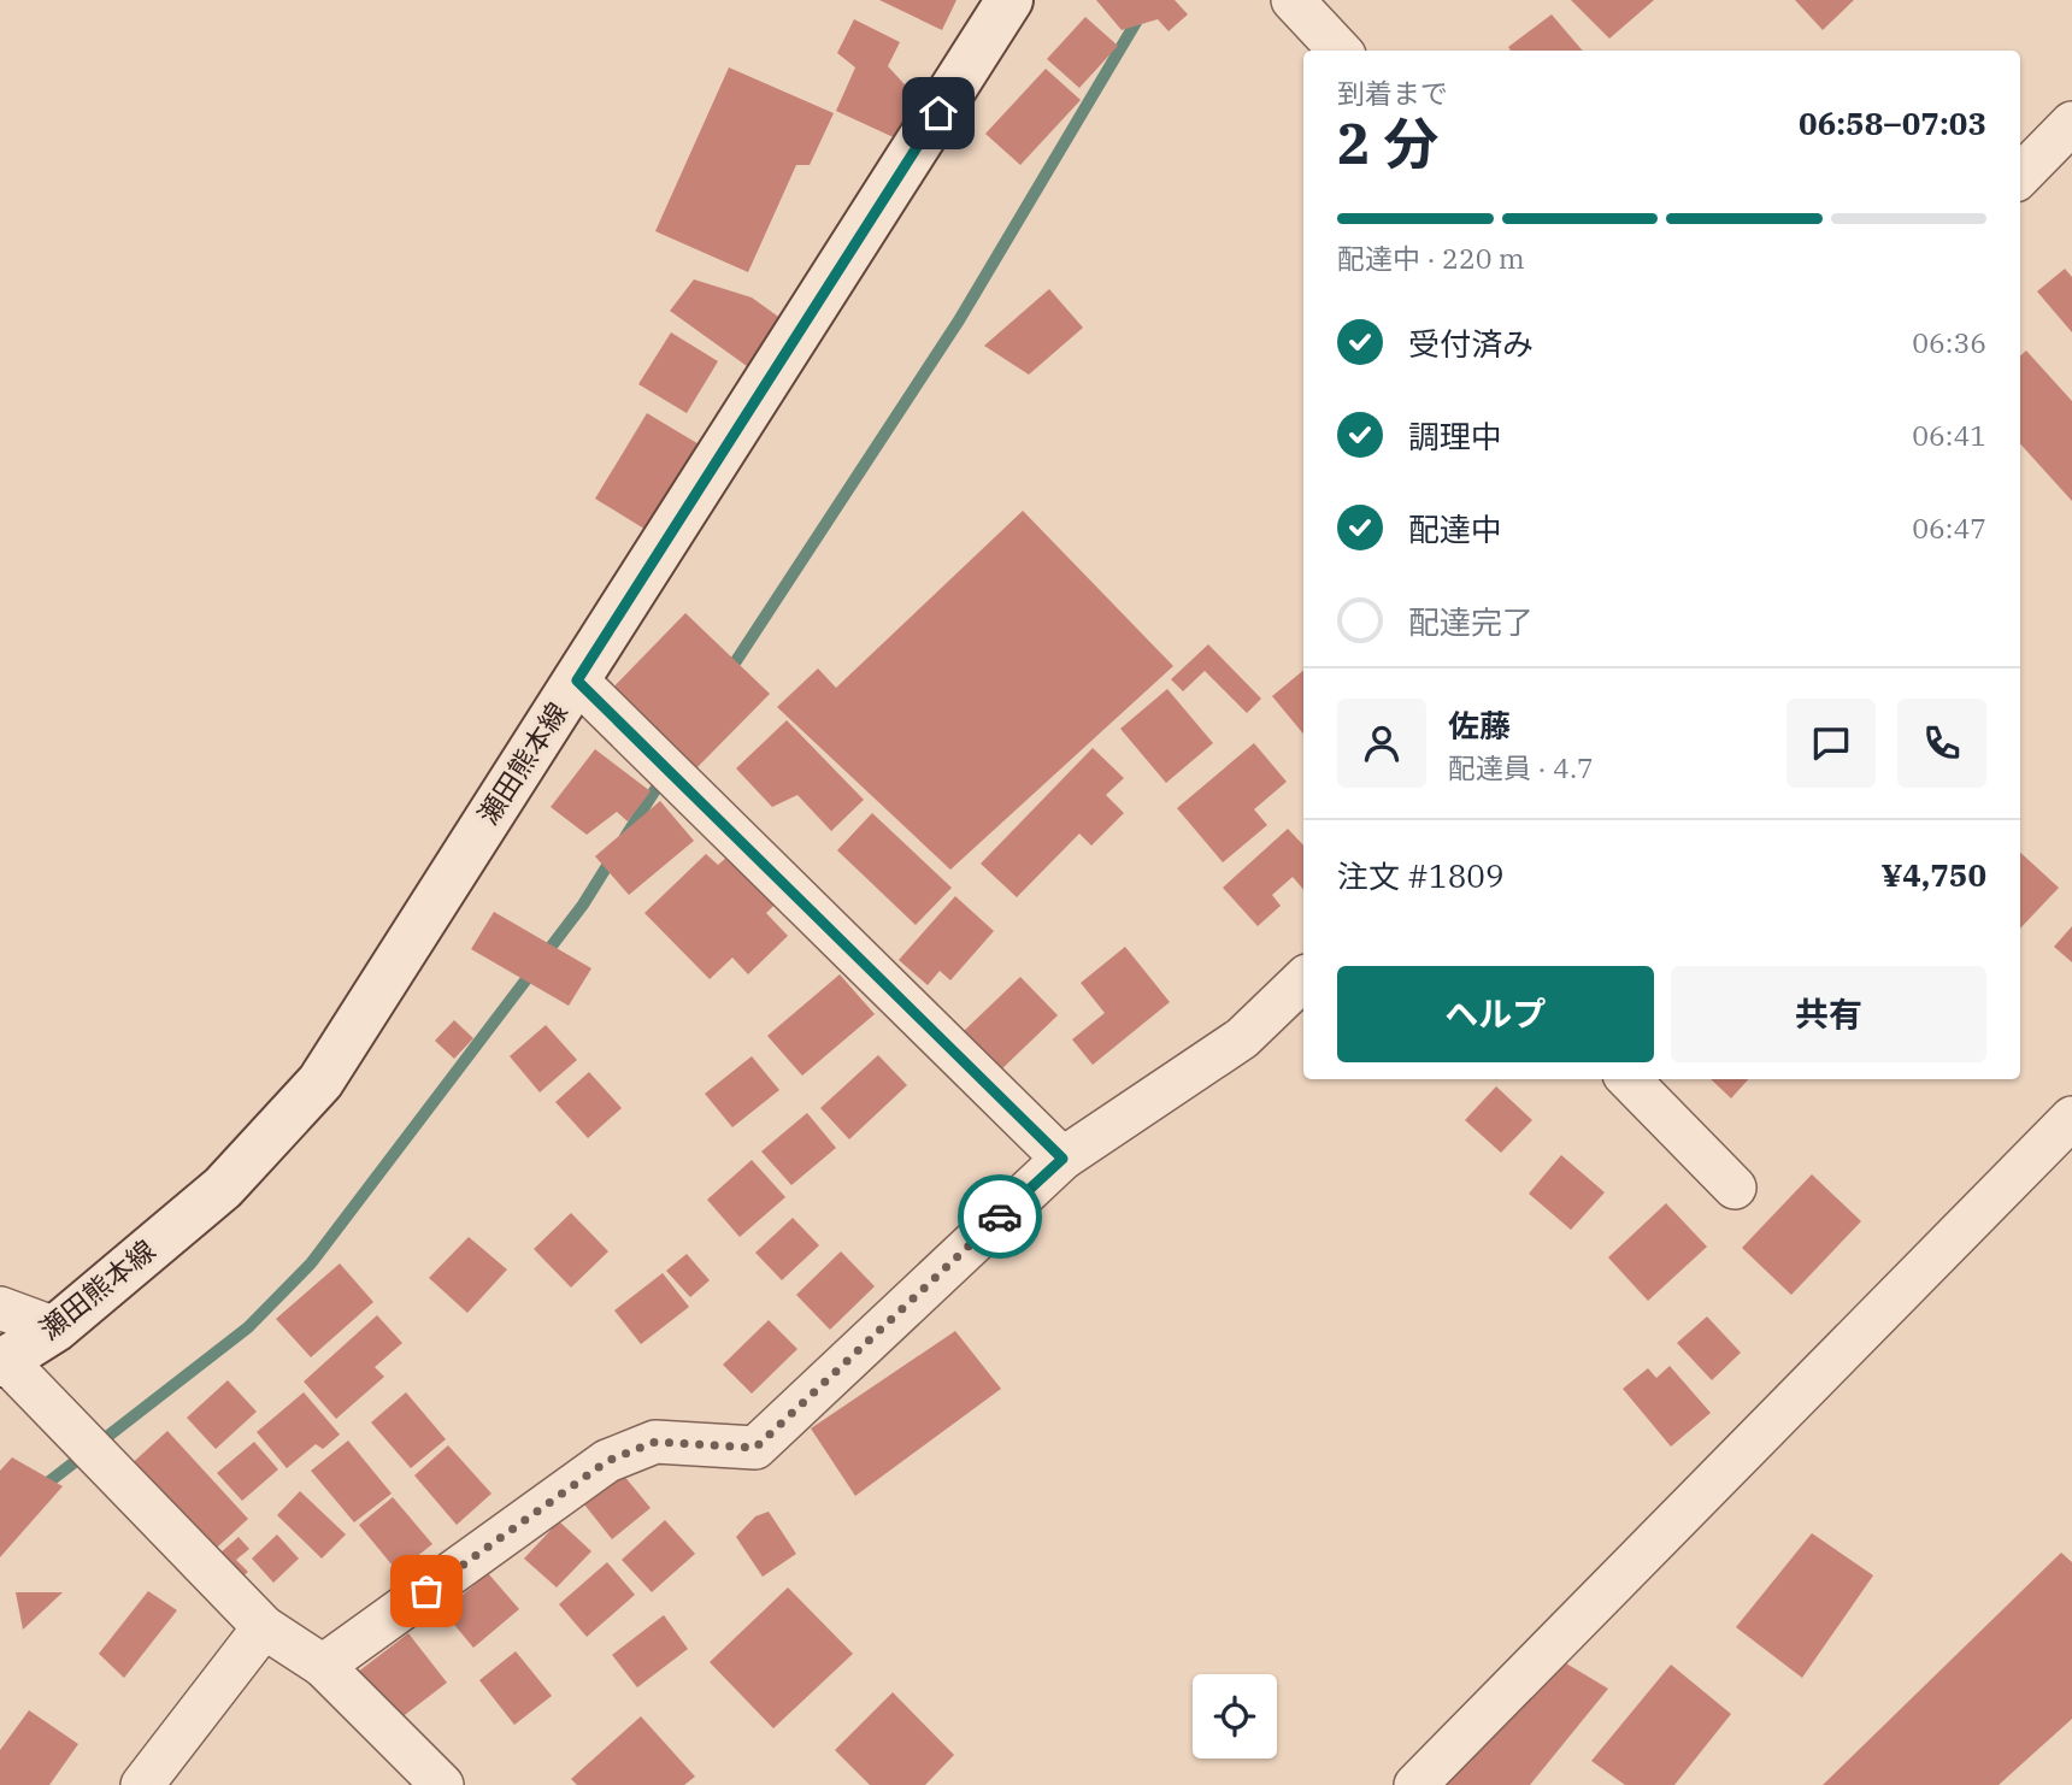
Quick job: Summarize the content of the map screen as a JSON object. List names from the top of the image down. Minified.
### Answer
{"streets":{"main road":["瀬田熊本線"]},"page":{"heading":["2 分","到着まで","06:58–07:03"],"panel":["佐藤","配達員 · 4.7","注文 #1809","¥4,750"],"bar":"配達中 · 220 m","list":[["受付済み","06:36"],["調理中","06:41"],["配達中","06:47"],"配達完了"],"buttons":["ヘルプ","共有"]}}
